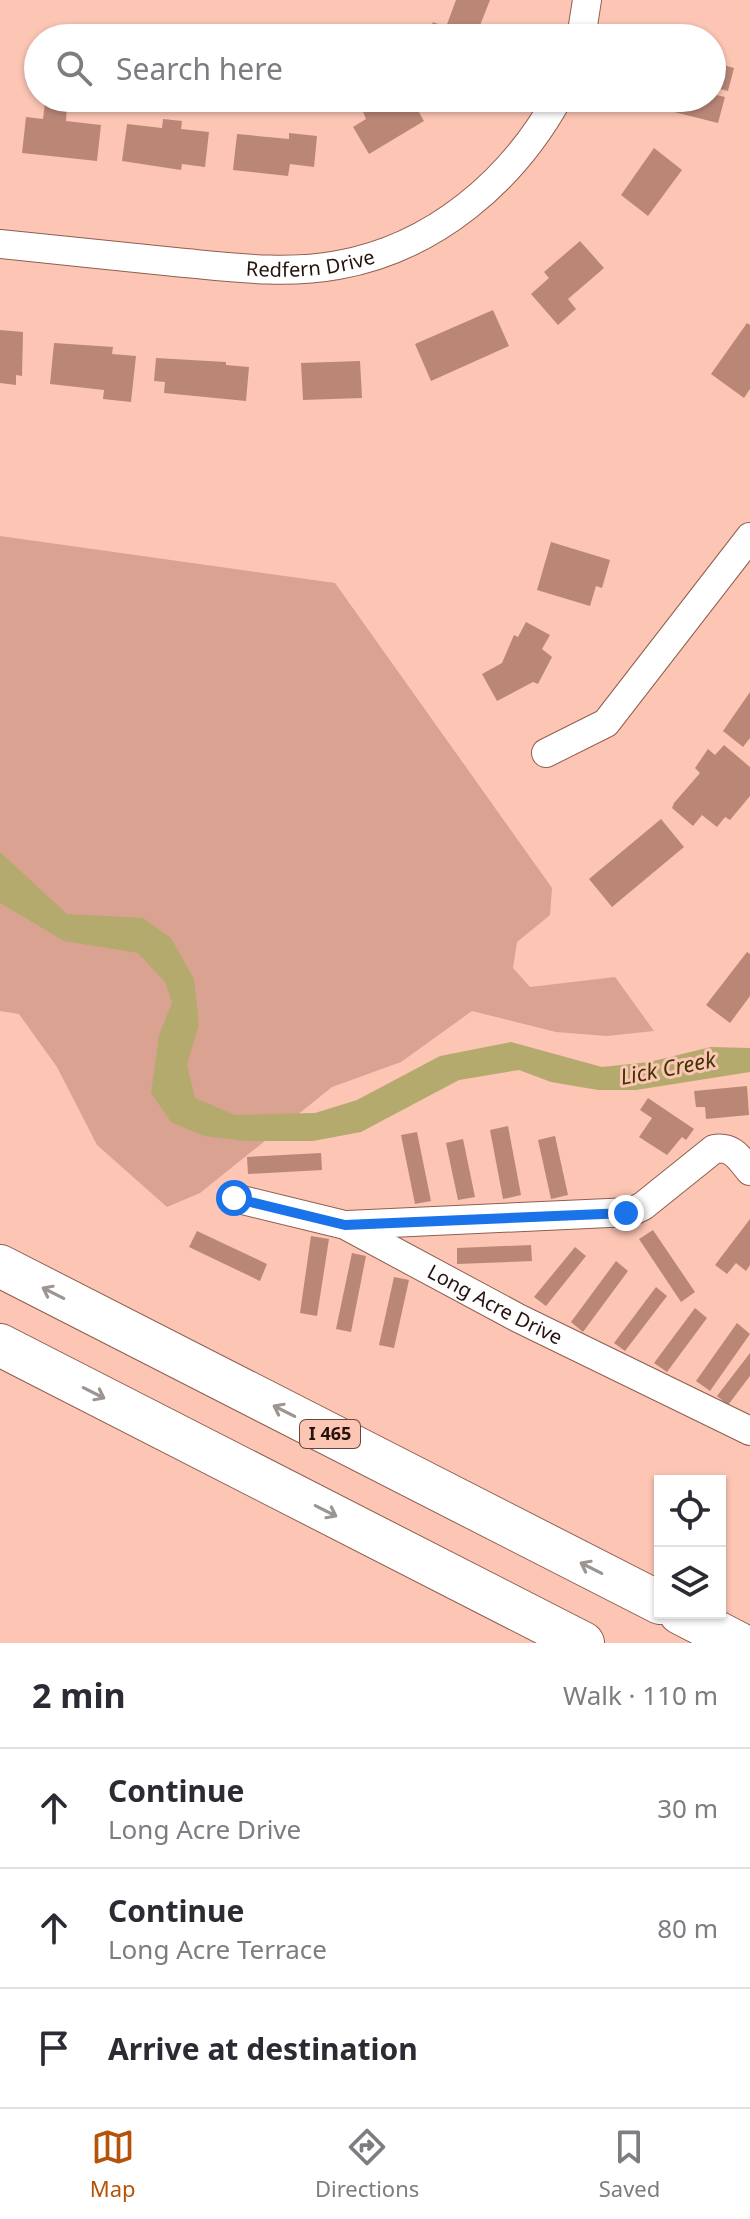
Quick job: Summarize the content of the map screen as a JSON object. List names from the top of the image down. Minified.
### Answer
{"streets":{"highway":["I 465"],"street":["Redfern Drive","Long Acre Drive"]},"water":["Lick Creek"],"page":{"search":"Search here","heading":["2 min","Walk · 110 m"],"list":[["Continue","Long Acre Drive","30 m"],["Continue","Long Acre Terrace","80 m"],"Arrive at destination"],"nav":["Map","Directions","Saved"]}}
